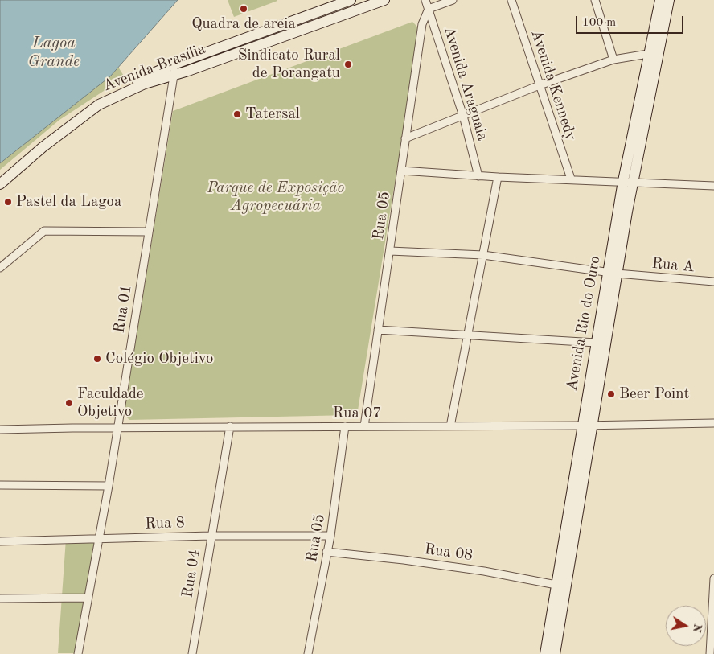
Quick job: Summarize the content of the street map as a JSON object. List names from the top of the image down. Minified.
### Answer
{"streets":{"main road":["Avenida Brasília","Avenida Rio do Ouro"],"street":["Avenida Araguaia","Avenida Kennedy","Rua 05","Rua A","Rua 01","Rua 07","Rua 8","Rua 08","Rua 04"]},"crossings":[["Avenida Brasília","Rua 01"],["Avenida Araguaia","Rua 05"],["Rua 05","Rua A"],["Rua 05","Rua 07"],["Rua 05","Rua 8"],["Rua 05","Rua 08"],["Rua A","Avenida Rio do Ouro"],["Rua 01","Rua 07"],["Rua 01","Rua 8"],["Avenida Rio do Ouro","Rua 07"],["Avenida Rio do Ouro","Rua 08"],["Rua 07","Rua 04"],["Rua 8","Rua 04"]],"water":["Lagoa Grande"],"parks":["Parque de Exposição Agropecuária"],"places":["Quadra de areia","Sindicato Rural de Porangatu","Tatersal","Pastel da Lagoa","Colégio Objetivo","Beer Point","Faculdade Objetivo"],"scale_bar":"100 m","north":"right"}
